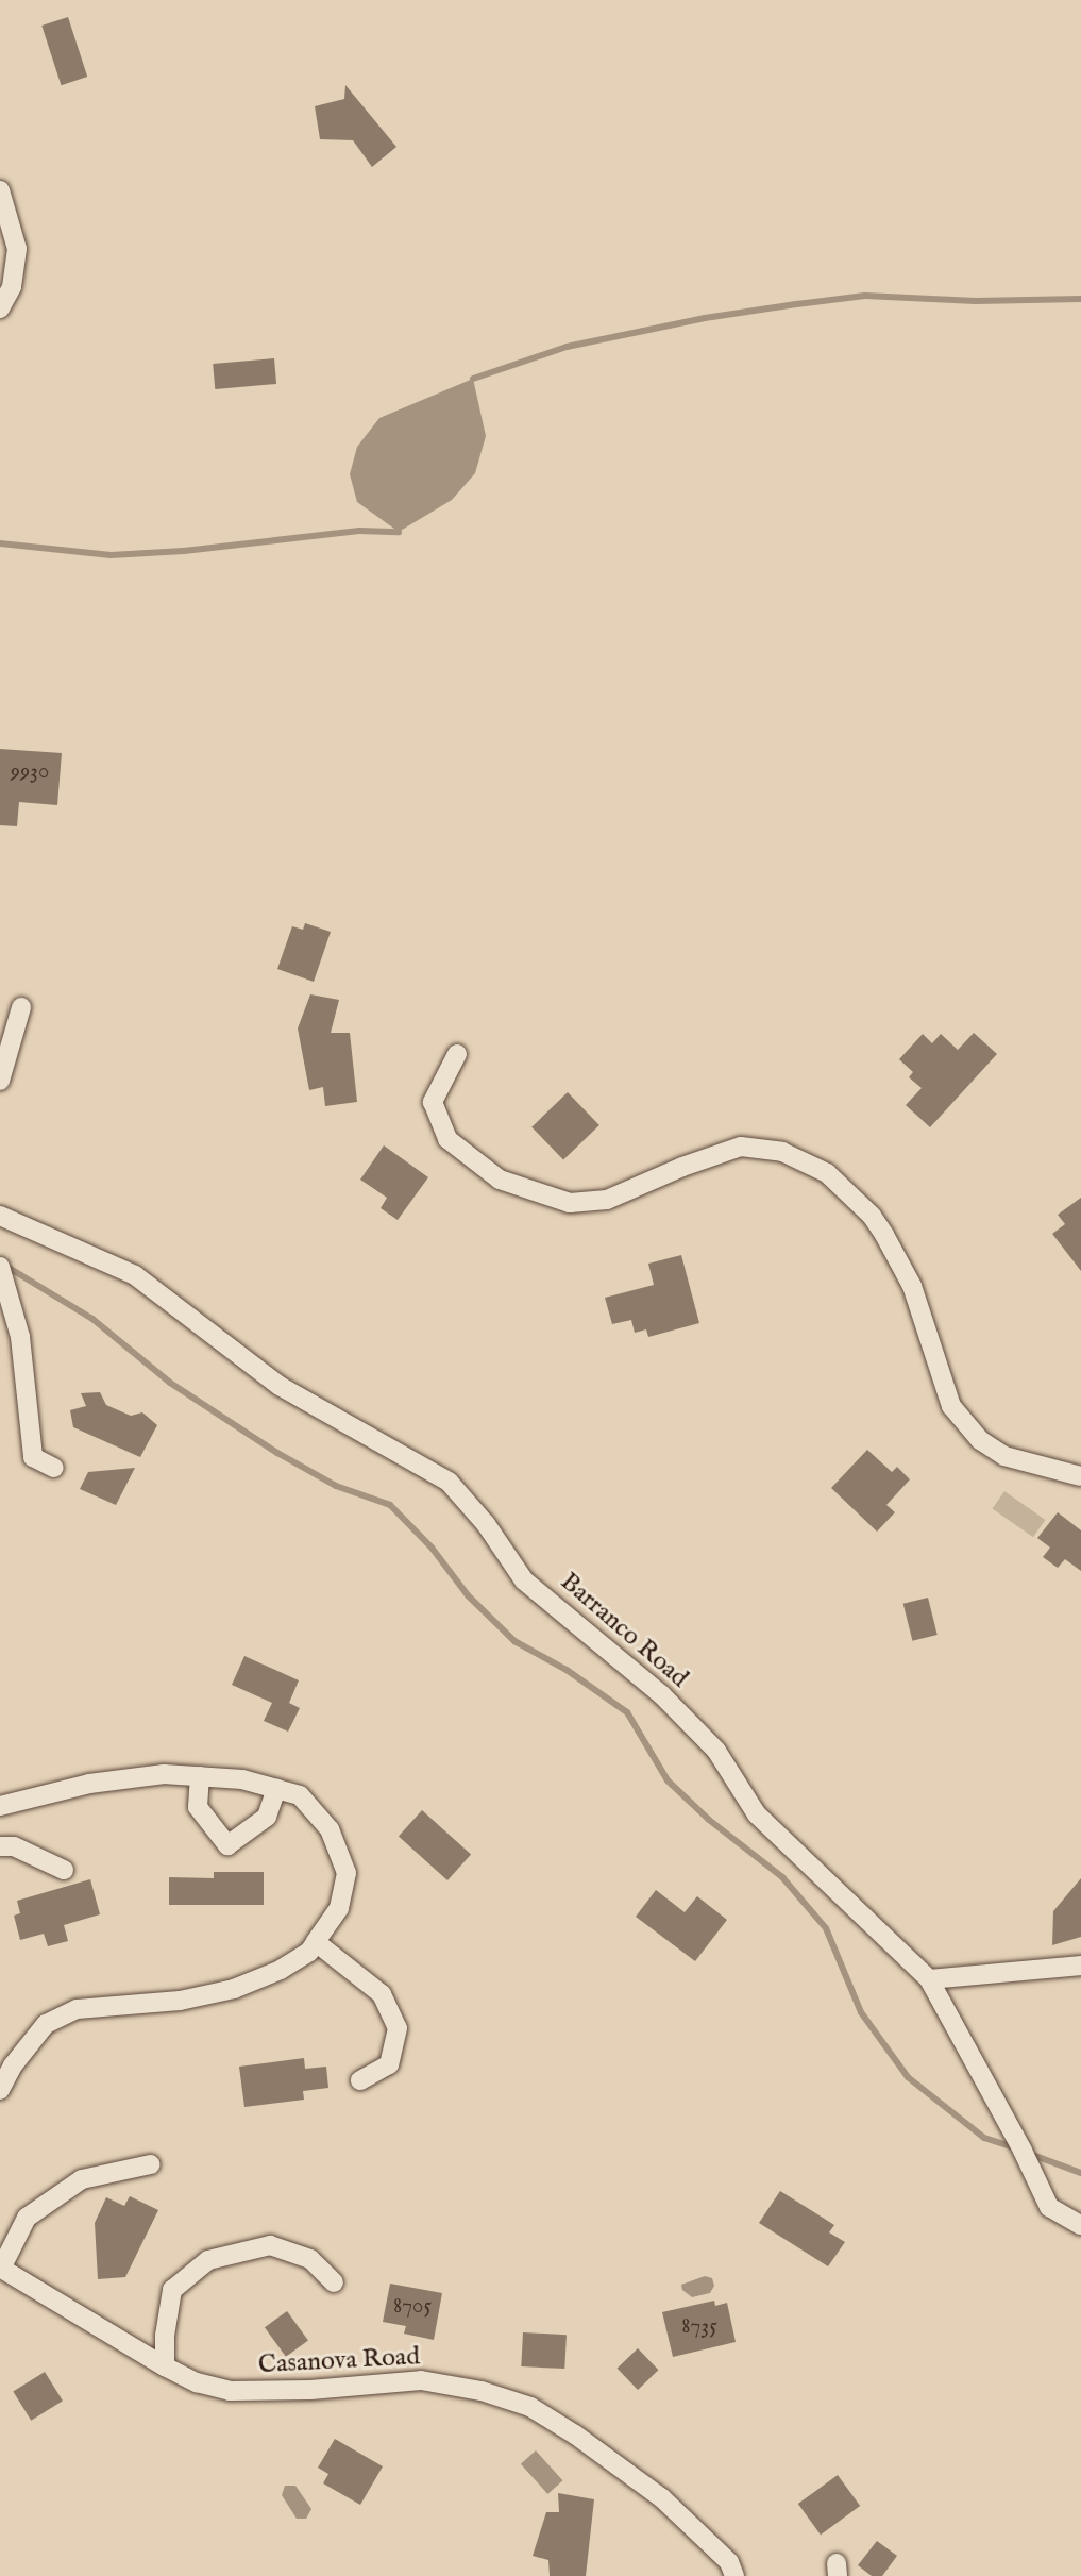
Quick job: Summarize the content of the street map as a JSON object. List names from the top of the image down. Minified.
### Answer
{"streets":{"street":["Barranco Road","Casanova Road"]},"house_numbers":["9930","8705","8735"]}
